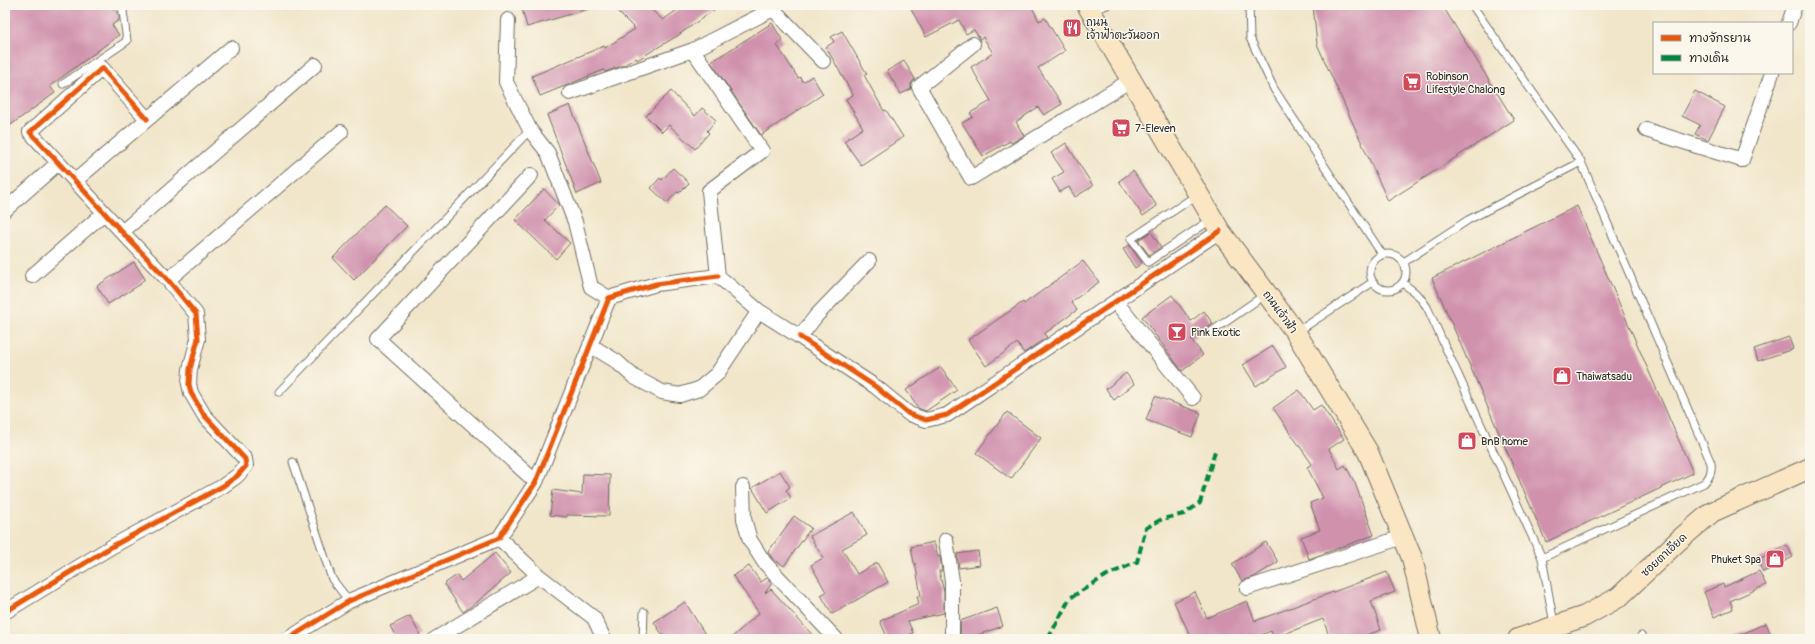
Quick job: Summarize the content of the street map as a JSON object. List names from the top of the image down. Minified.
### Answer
{"streets":{"main road":["ถนนเจ้าฟ้า","ซอยตาเอียด"]},"places":{"restaurant":["ถนน เจ้าฟ้าตะวันออก"],"supermarket":["Robinson Lifestyle Chalong","7-Eleven"],"bar":["Pink Exotic"],"shop":["Thaiwatsadu","BnB home","Phuket Spa"]},"legend":["ทางจักรยาน","ทางเดิน"]}
